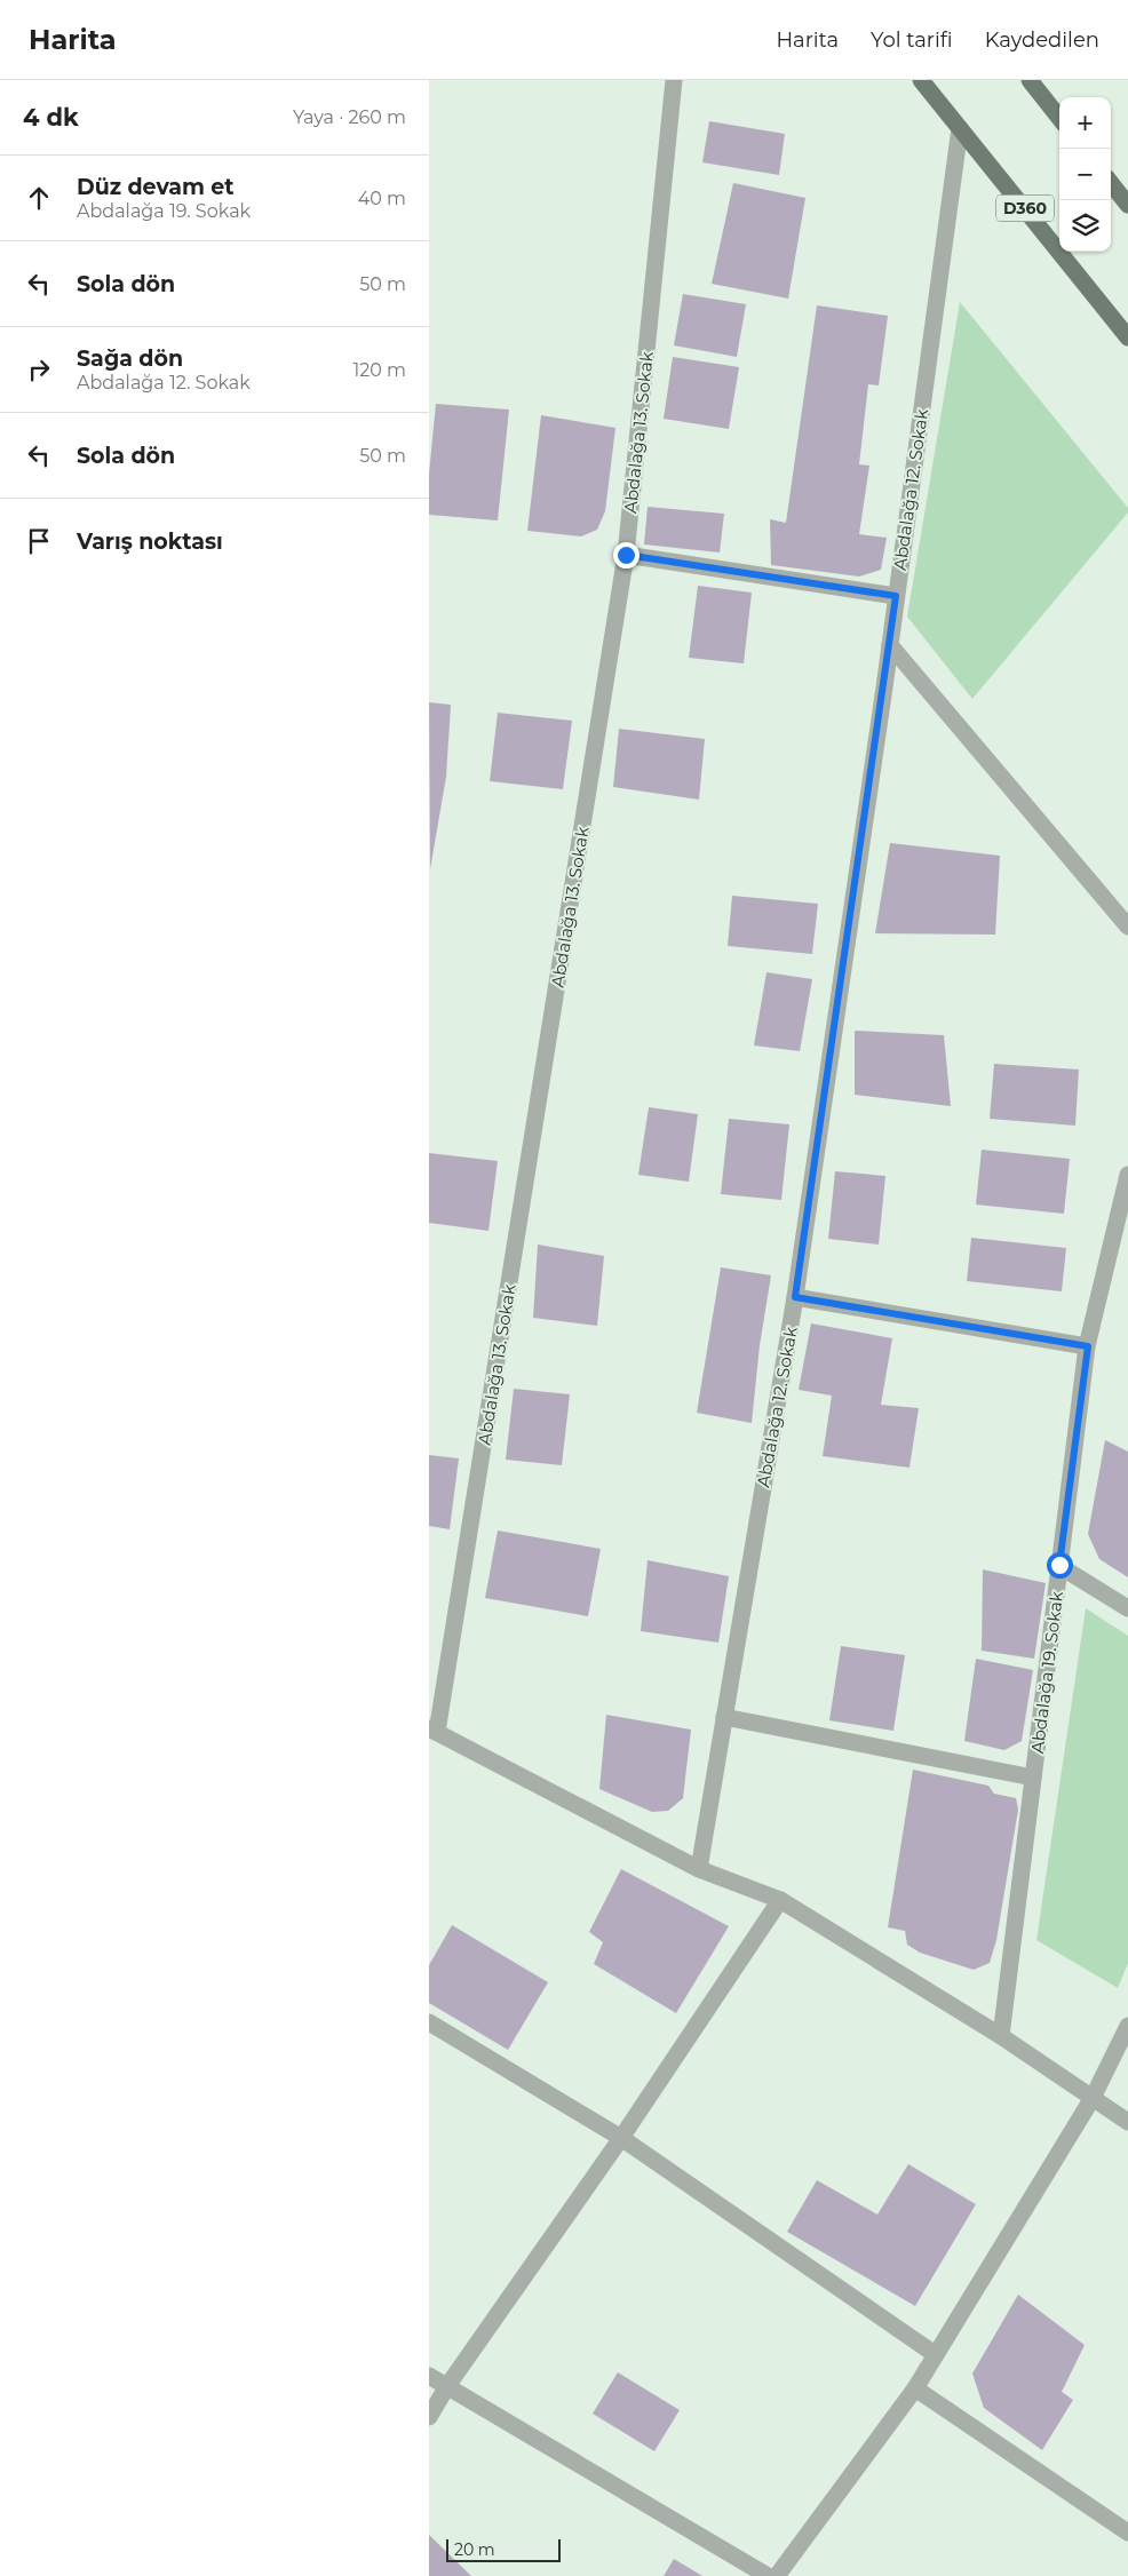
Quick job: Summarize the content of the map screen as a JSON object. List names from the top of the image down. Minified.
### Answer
{"streets":{"main road":["D360"],"street":["Abdalağa 13. Sokak","Abdalağa 12. Sokak","Abdalağa 19. Sokak"]},"crossings":[["D360","Abdalağa 12. Sokak"]],"scale_bar":"20 m","page":{"header":"Harita","nav":["Harita","Yol tarifi","Kaydedilen"],"heading":["4 dk","Yaya · 260 m"],"map_buttons":["+","−"],"list":[["Düz devam et","Abdalağa 19. Sokak","40 m"],["Sola dön","50 m"],["Sağa dön","Abdalağa 12. Sokak","120 m"],["Sola dön","50 m"],"Varış noktası"],"scale":"20 m"}}
